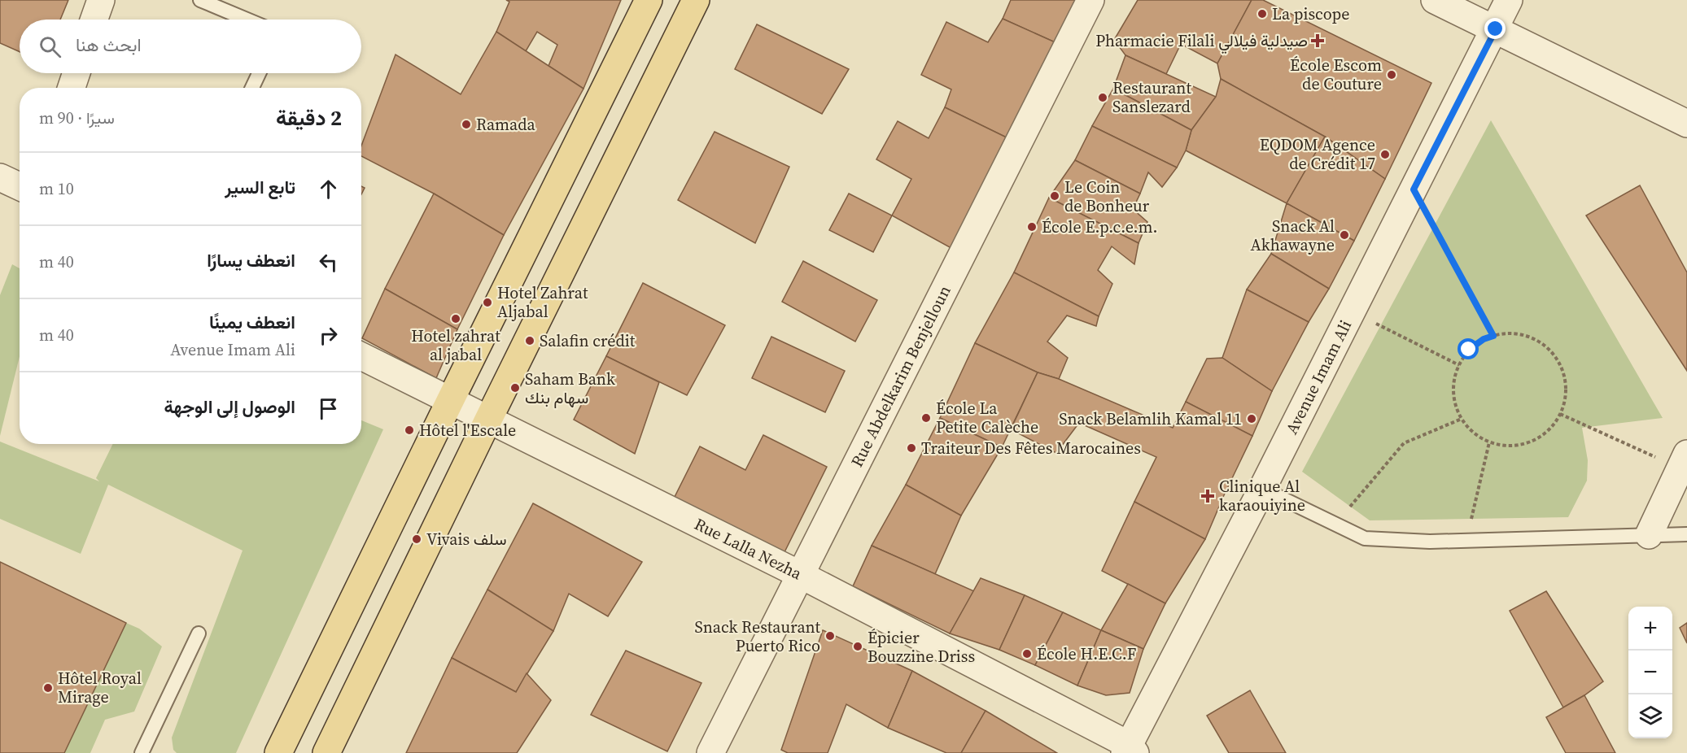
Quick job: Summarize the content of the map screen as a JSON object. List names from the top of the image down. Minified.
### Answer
{"streets":{"street":["Rue Abdelkarim Benjelloun","Avenue Imam Ali","Rue Lalla Nezha"]},"crossings":[["Rue Abdelkarim Benjelloun","Rue Lalla Nezha"],["Avenue Imam Ali","Rue Lalla Nezha"]],"places":{"other":["La piscope","École Escom de Couture","Restaurant Sanslezard","Ramada","EQDOM Agence de Crédit 17","Le Coin de Bonheur","École E.p.c.e.m.","Snack Al Akhawayne","Hotel Zahrat Aljabal","Hotel zahrat al jabal","Salafin crédit","Saham Bank سهام بنك","École La Petite Calèche","Snack Belamlih Kamal 11","Hôtel l'Escale","Traiteur Des Fêtes Marocaines","Vivais سلف","Snack Restaurant Puerto Rico","Épicier Bouzzine Driss","École H.E.C.F","Hôtel Royal Mirage"],"health":["Pharmacie Filali صيدلية فيلالي","Clinique Al karaouiyine"]},"page":{"search":"ابحث هنا","heading":["2 دقيقة","سيرًا · 90 m"],"list":[["تابع السير","10 m"],["انعطف يسارًا","40 m"],["انعطف يمينًا","Avenue Imam Ali","40 m"],"الوصول إلى الوجهة"],"map_buttons":["+","−"]}}
